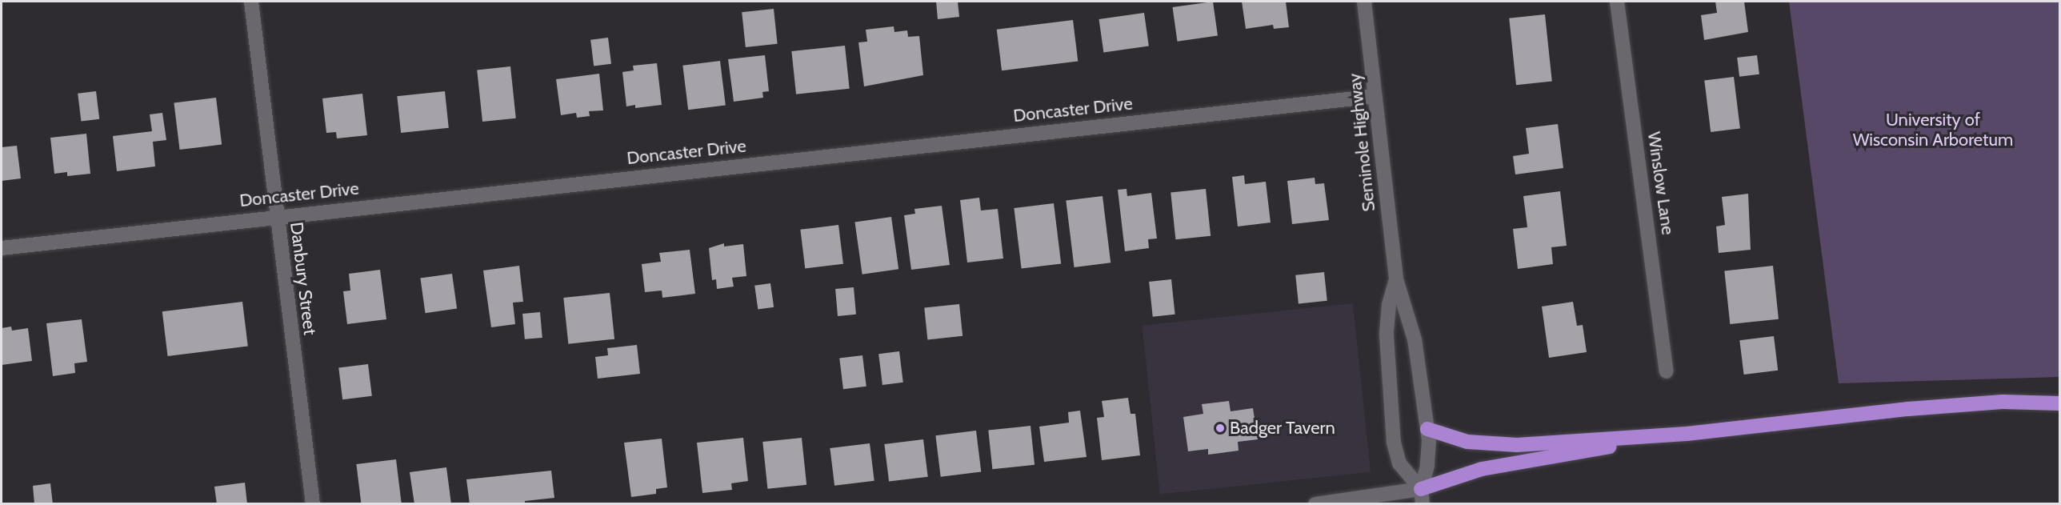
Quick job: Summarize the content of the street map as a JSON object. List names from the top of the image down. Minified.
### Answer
{"streets":{"street":["Doncaster Drive","Seminole Highway","Winslow Lane","Danbury Street"]},"crossings":[["Doncaster Drive","Seminole Highway"],["Doncaster Drive","Danbury Street"]],"parks":["University of Wisconsin Arboretum"],"places":["Badger Tavern"]}
